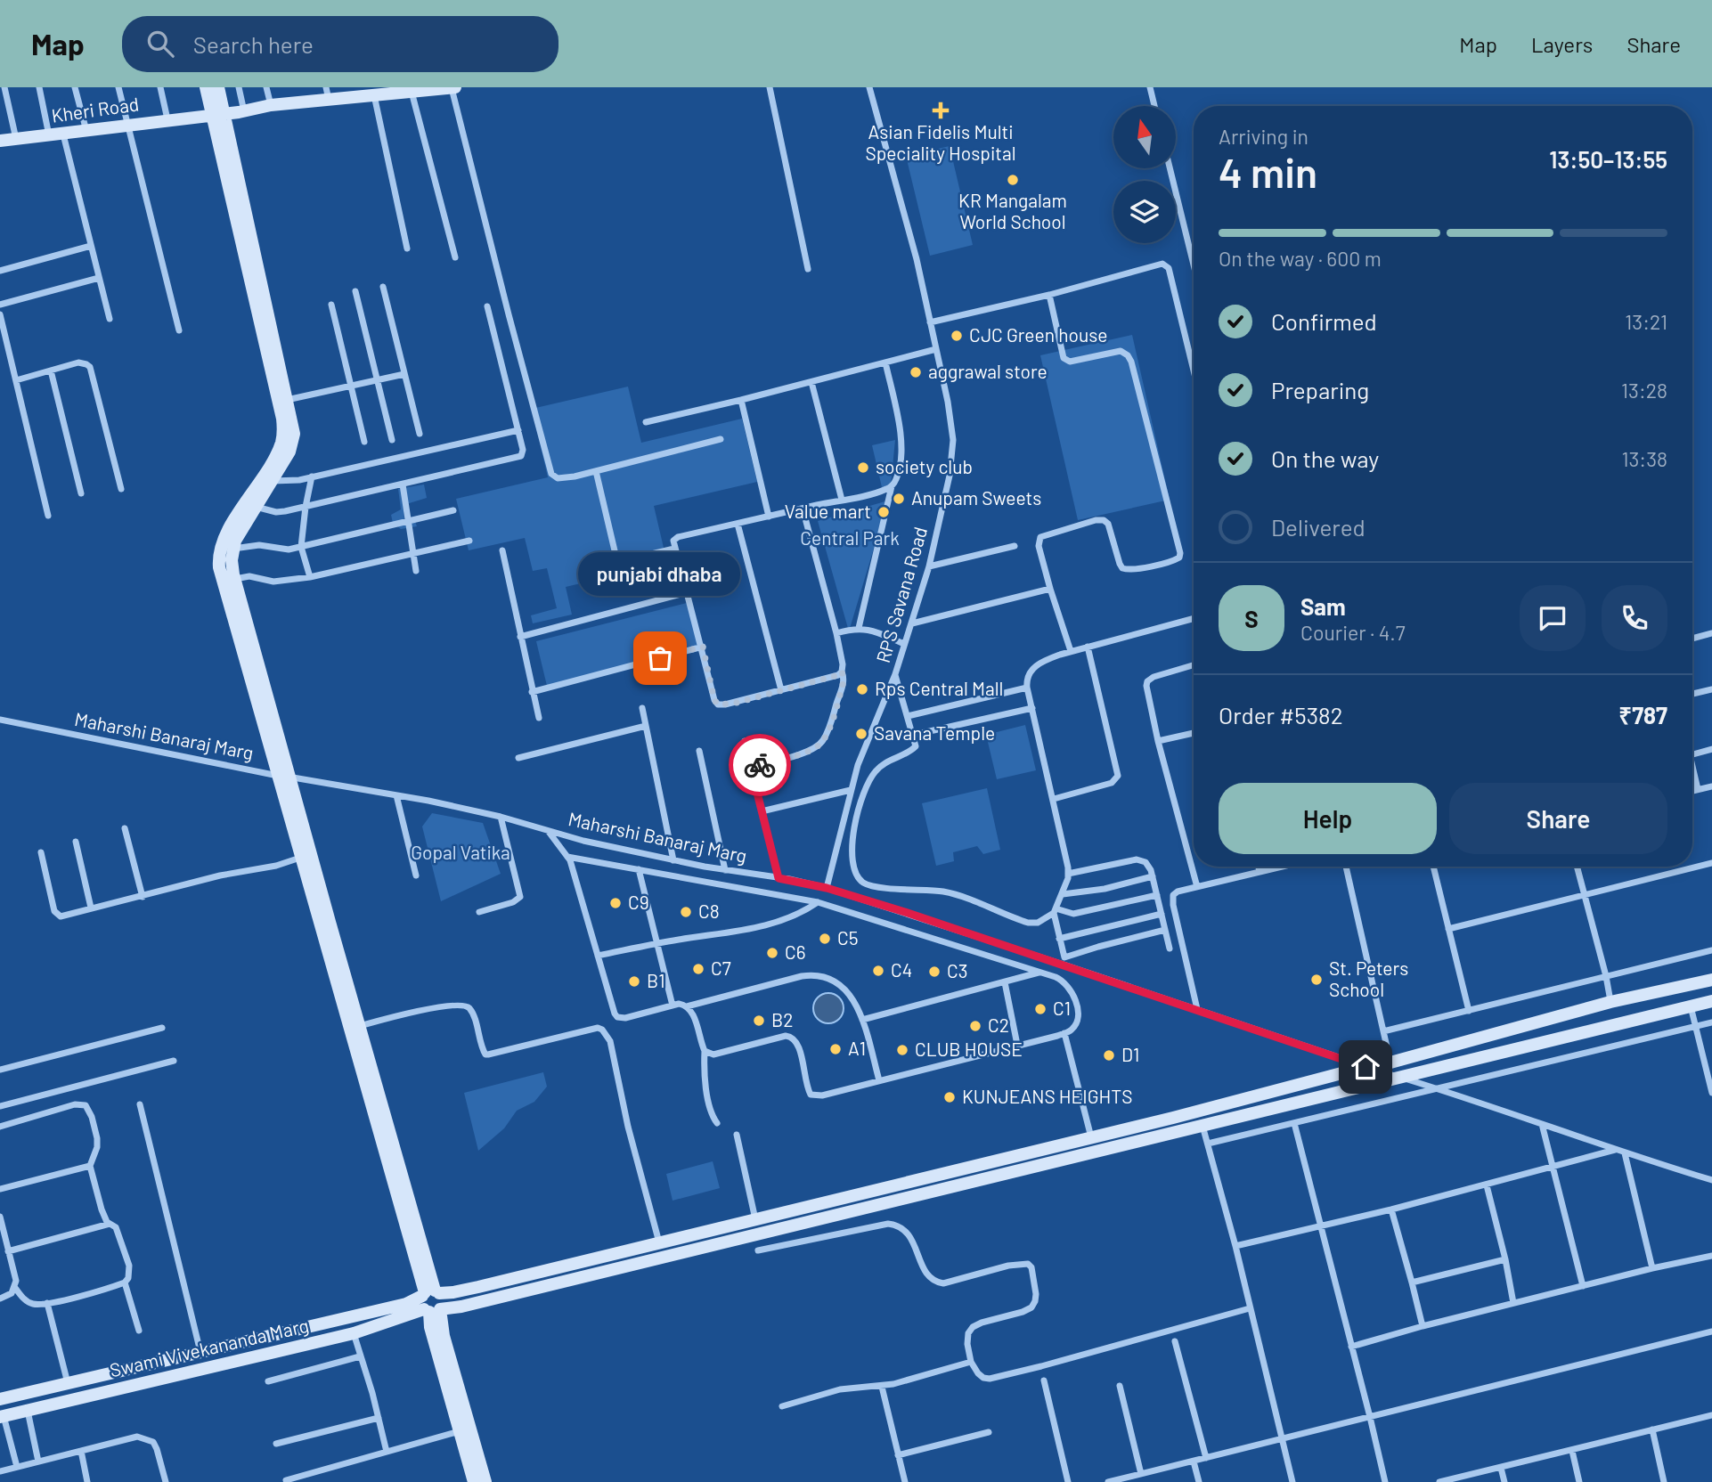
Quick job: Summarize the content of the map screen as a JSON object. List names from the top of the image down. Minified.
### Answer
{"streets":{"street":["Kheri Road","RPS Savana Road","Maharshi Banaraj Marg","Swami Vivekananda Marg"]},"crossings":[["RPS Savana Road","Maharshi Banaraj Marg"]],"parks":["Central Park","Gopal Vatika"],"places":{"health":["Asian Fidelis Multi Speciality Hospital"],"other":["KR Mangalam World School","CJC Green house","aggrawal store","society club","Anupam Sweets","Value mart","punjabi dhaba","Rps Central Mall","Savana Temple","C9","C8","C5","C6","C7","C4","C3","St. Peters School","B1","C1","B2","C2","A1","CLUB HOUSE","D1","KUNJEANS HEIGHTS"]},"north":"top","page":{"header":"Map","search":"Search here","nav":["Map","Layers","Share"],"heading":["4 min","Arriving in","13:50–13:55"],"panel":["Sam","Courier · 4.7","Order #5382","₹787"],"bar":"On the way · 600 m","list":[["Confirmed","13:21"],["Preparing","13:28"],["On the way","13:38"],"Delivered"],"bubble":"punjabi dhaba","round":"S","buttons":["Help","Share"]}}
